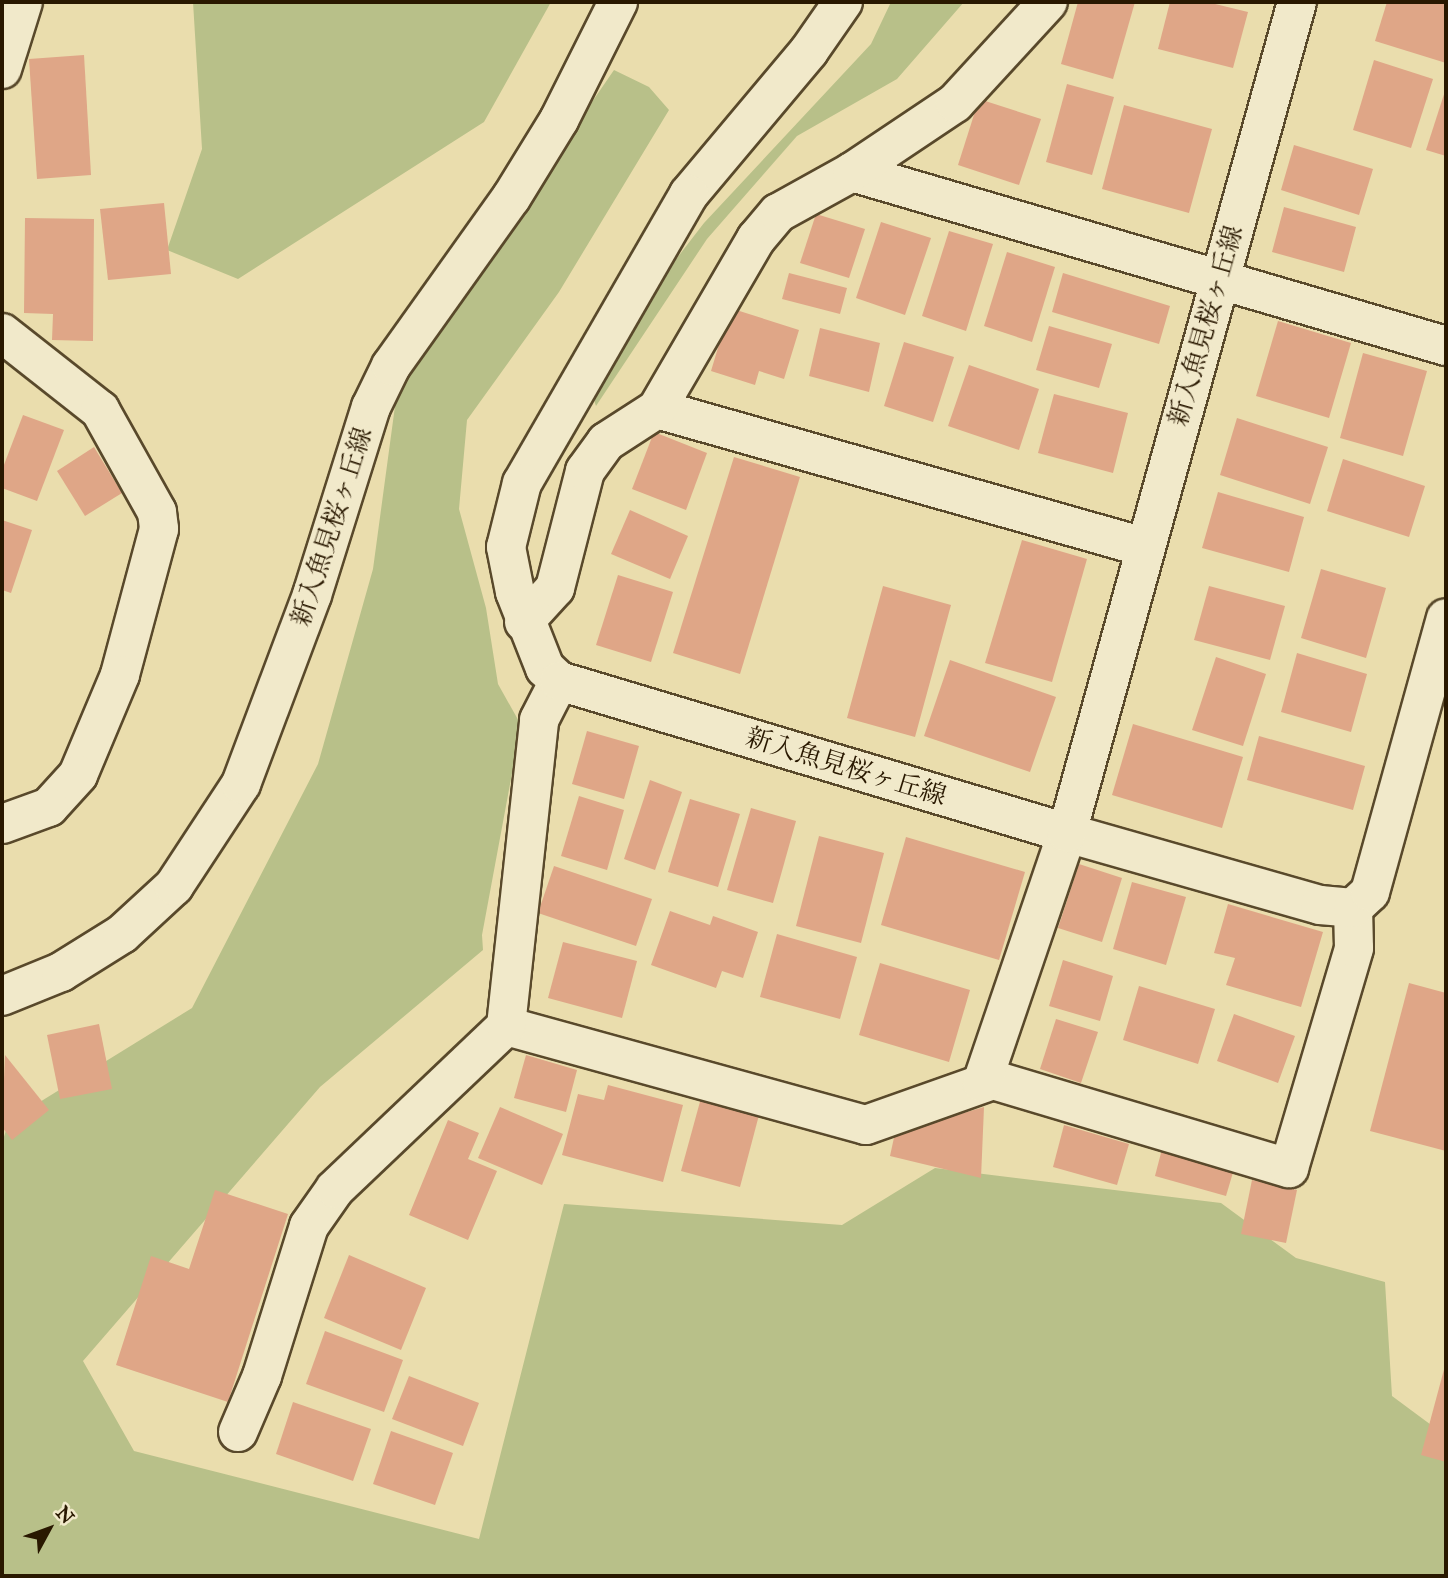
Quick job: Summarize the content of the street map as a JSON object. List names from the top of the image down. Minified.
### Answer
{"streets":{"street":["新入魚見桜ヶ丘線"]},"north":"top right"}
